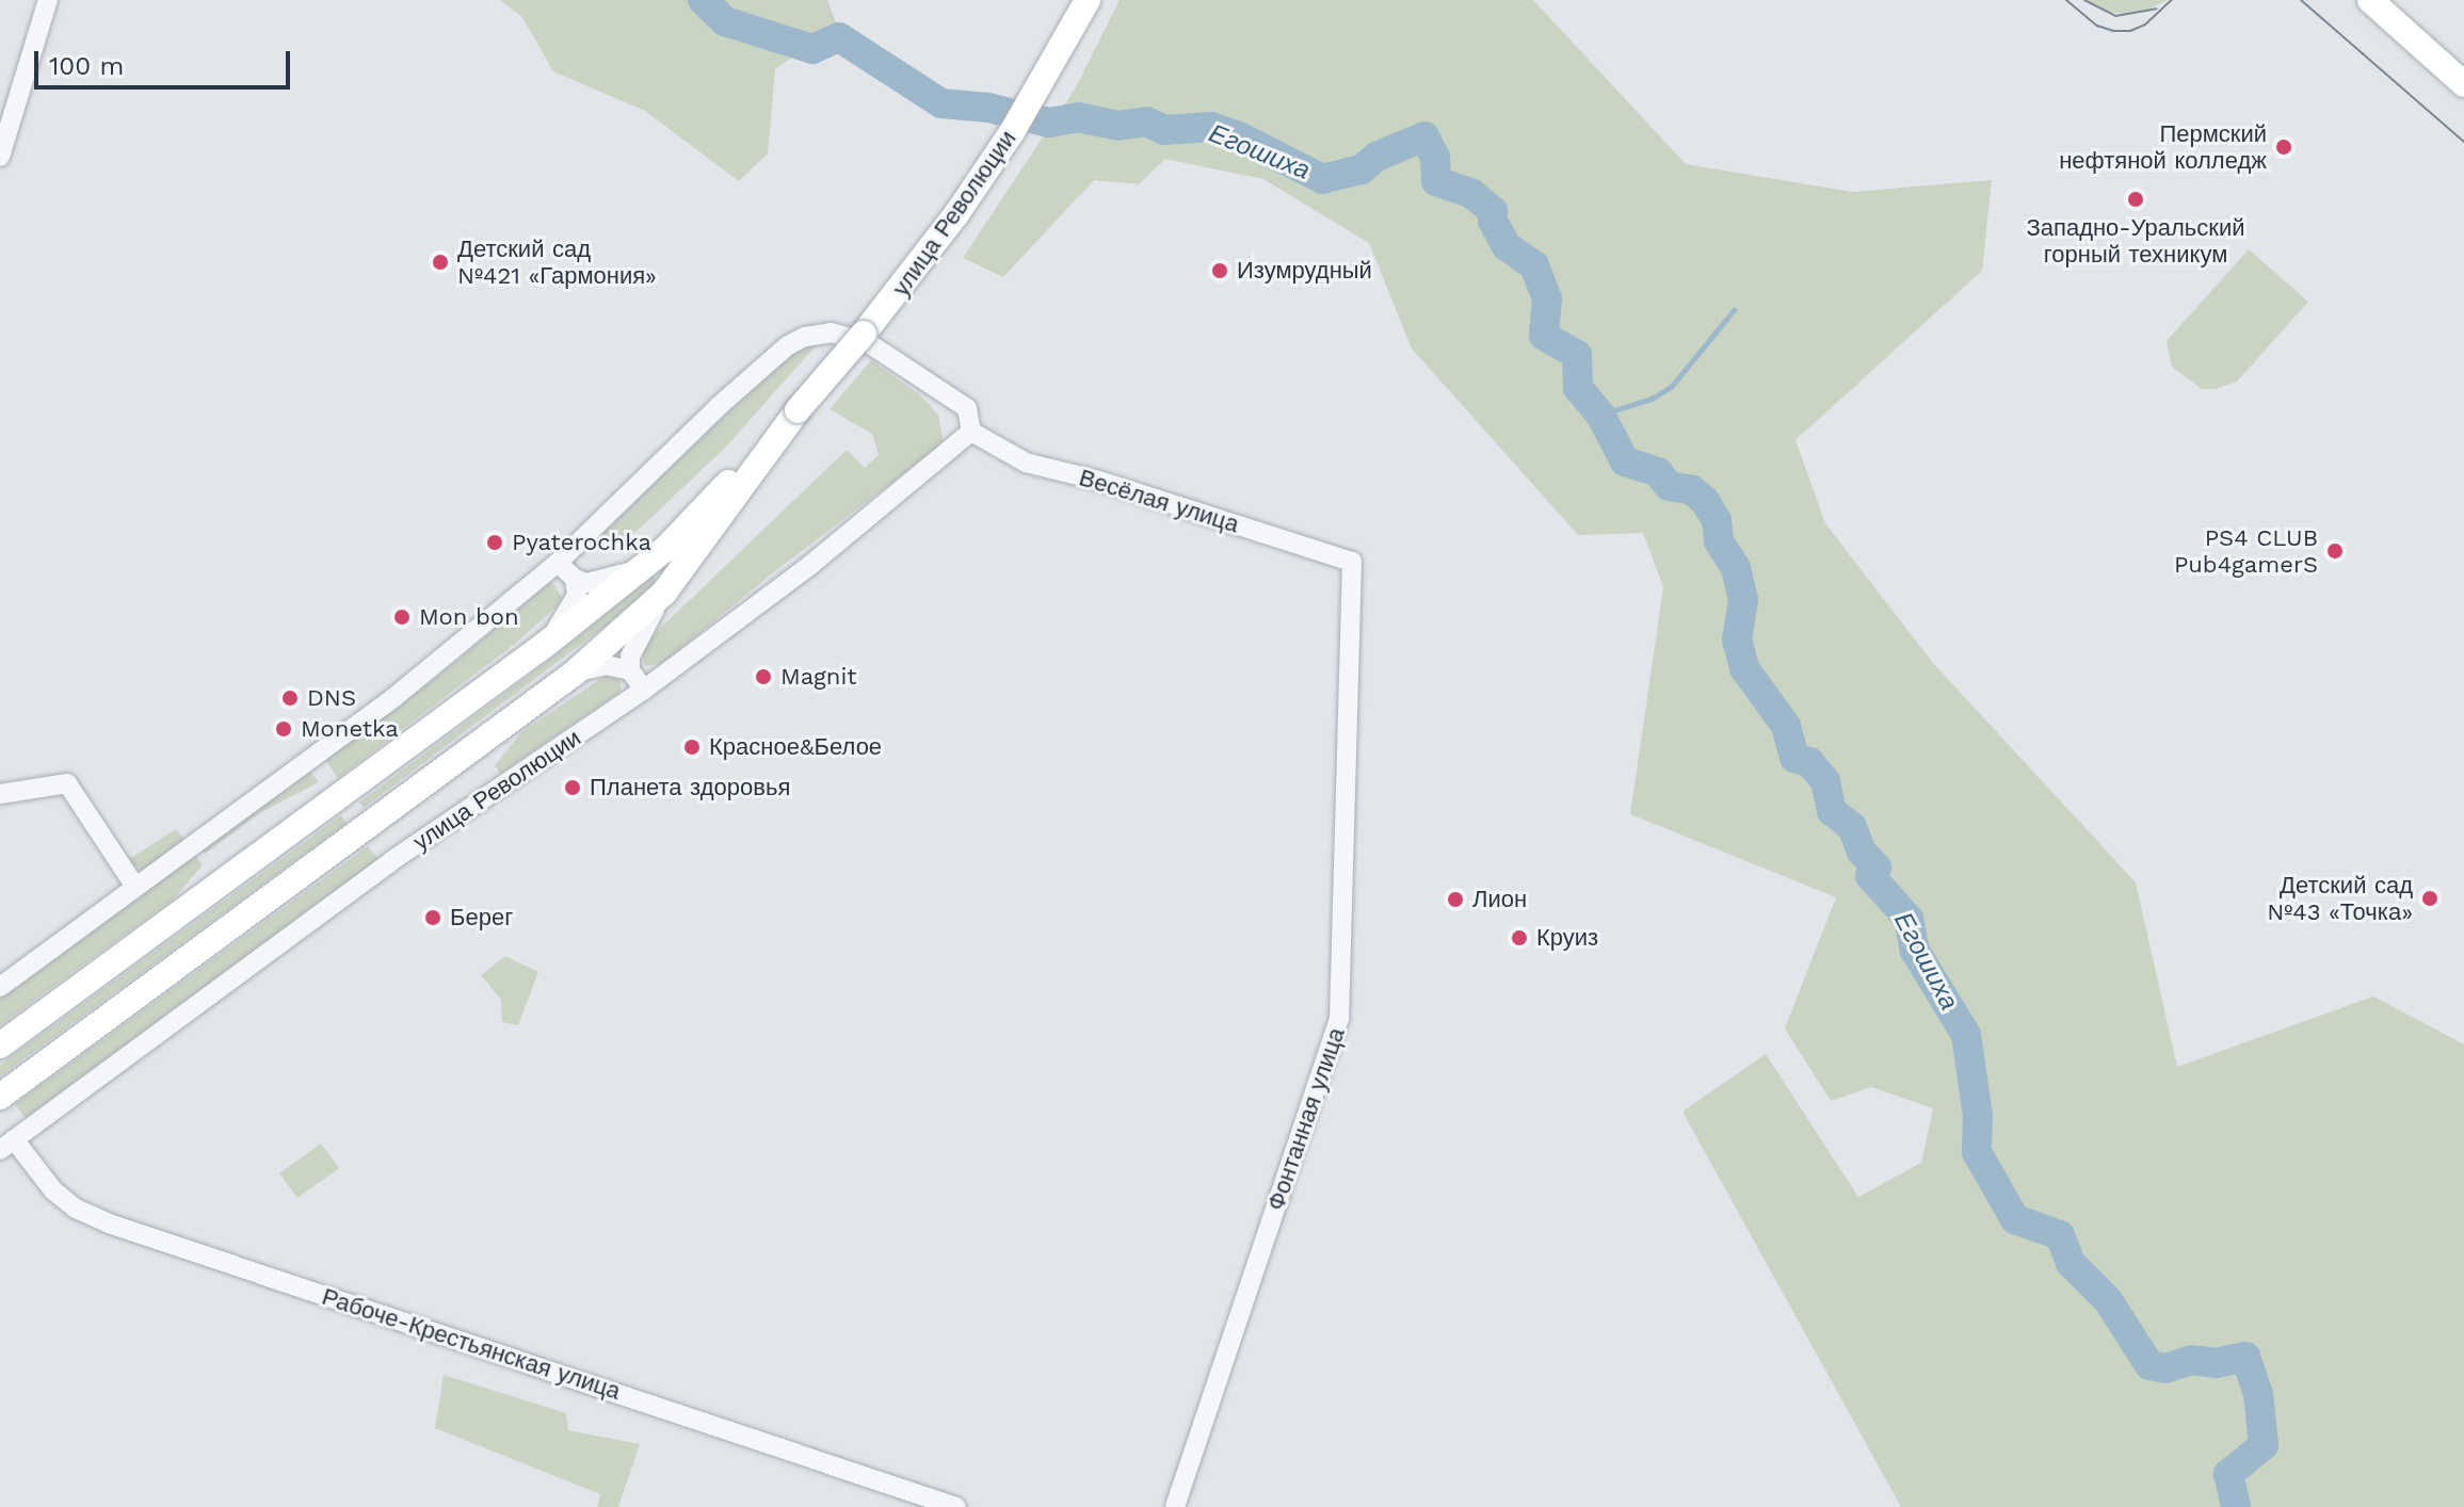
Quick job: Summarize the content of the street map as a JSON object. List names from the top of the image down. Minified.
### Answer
{"streets":{"main road":["улица Революции"],"street":["Весёлая улица","Фонтанная улица","Рабоче-Крестьянская улица"]},"crossings":[["улица Революции","Весёлая улица"],["улица Революции","Рабоче-Крестьянская улица"],["Весёлая улица","Фонтанная улица"]],"water":["Егошиха"],"places":["Пермский нефтяной колледж","Западно-Уральский горный техникум","Детский сад №421 «Гармония»","Изумрудный","Pyaterochka","PS4 CLUB Pub4gamerS","Mon bon","Magnit","DNS","Monetka","Красное&Белое","Планета здоровья","Детский сад №43 «Точка»","Лион","Берег","Круиз"],"scale_bar":"100 m"}
